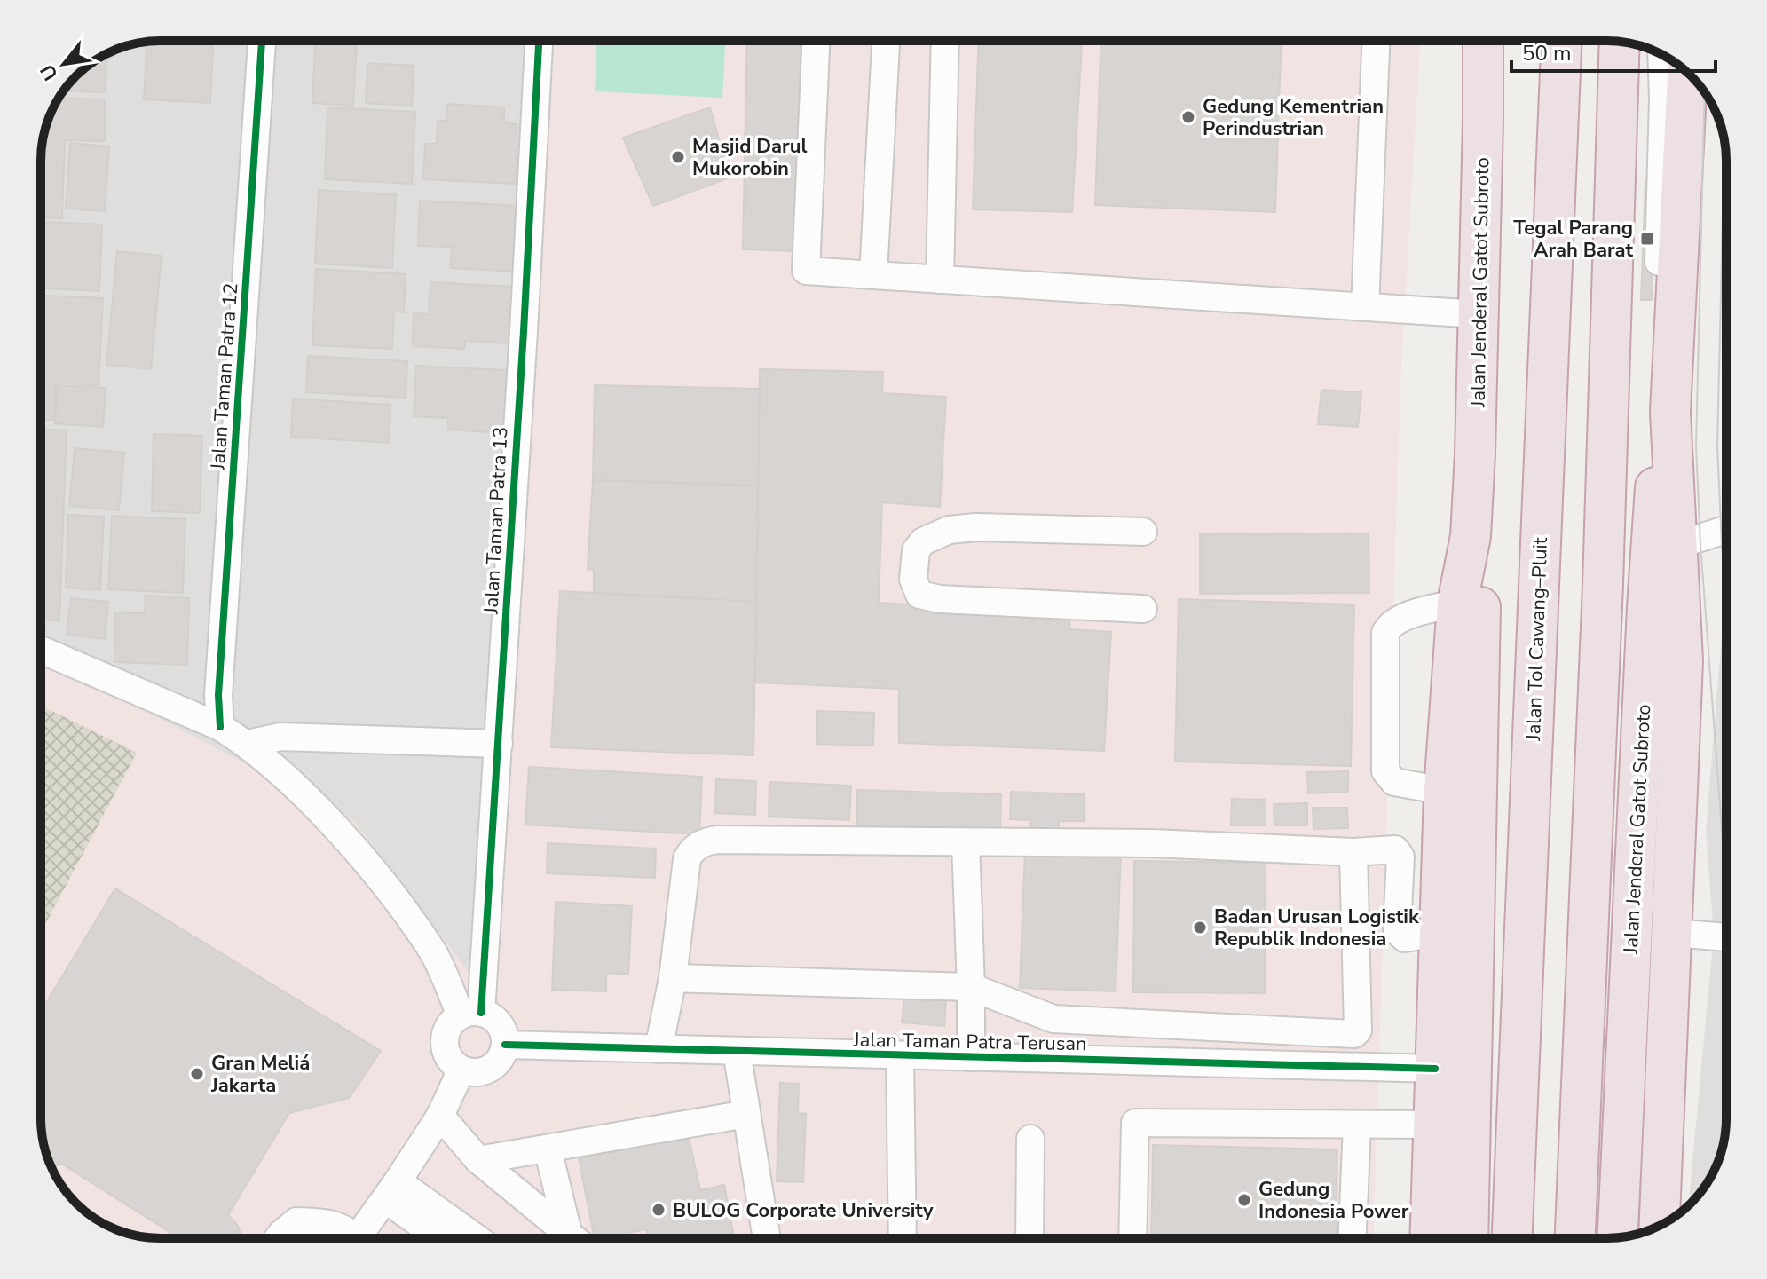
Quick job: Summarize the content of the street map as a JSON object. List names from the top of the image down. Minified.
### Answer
{"streets":{"highway":["Jalan Jenderal Gatot Subroto","Jalan Tol Cawang–Pluit"],"street":["Jalan Taman Patra 12","Jalan Taman Patra 13","Jalan Taman Patra Terusan"]},"crossings":[["Jalan Jenderal Gatot Subroto","Jalan Taman Patra Terusan"],["Jalan Taman Patra 13","Jalan Taman Patra Terusan"]],"places":{"other":["Gedung Kementrian Perindustrian","Masjid Darul Mukorobin","Badan Urusan Logistik Republik Indonesia","Gran Meliá Jakarta","Gedung Indonesia Power","BULOG Corporate University"],"transit":["Tegal Parang Arah Barat"]},"scale_bar":"50 m","north":"bottom left"}
